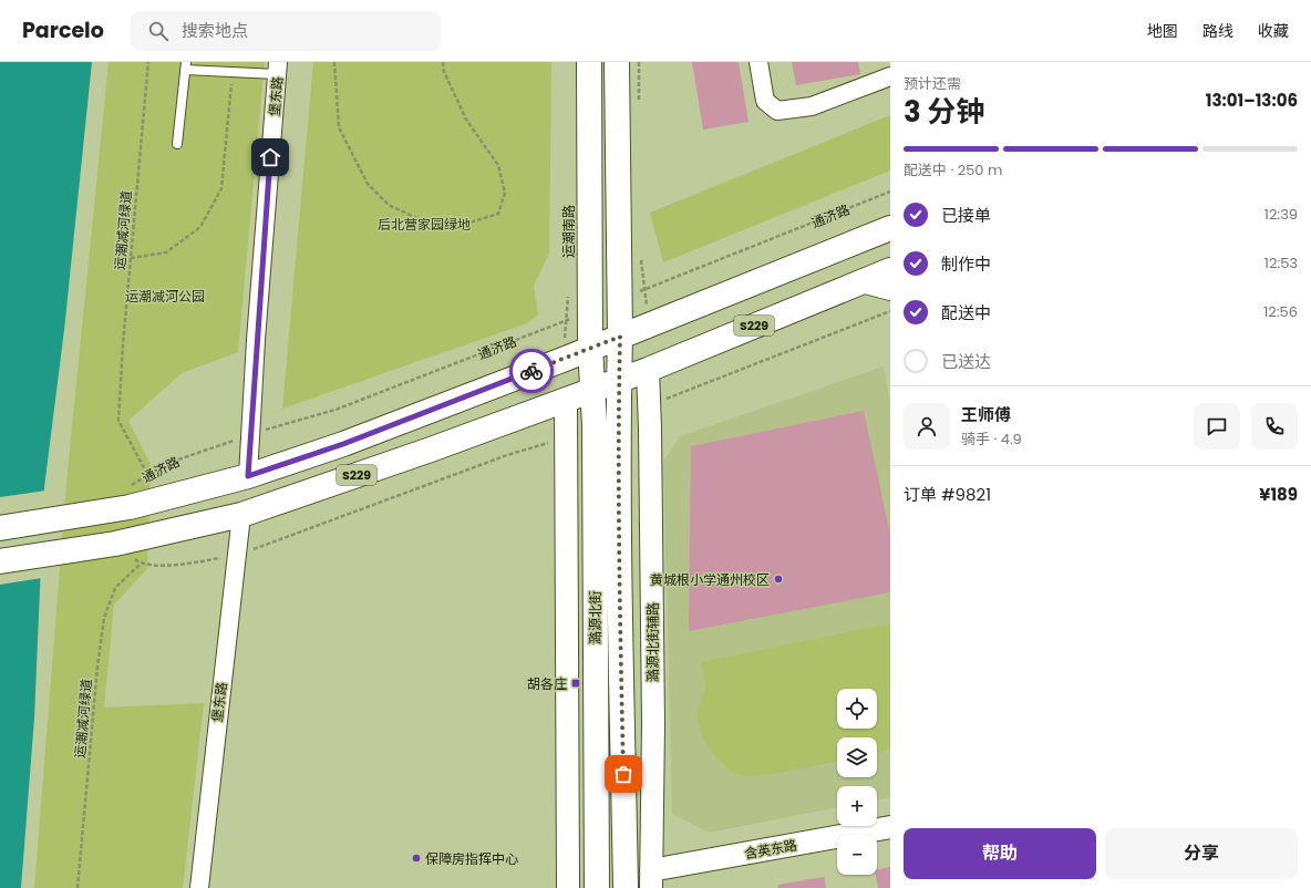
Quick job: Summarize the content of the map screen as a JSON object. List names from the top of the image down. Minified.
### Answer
{"streets":{"main road":["通济路","运潮南路","S229","潞源北街"],"street":["堡东路","潞源北街辅路","含英东路"],"path":["运潮减河绿道"]},"crossings":[["堡东路","通济路"],["堡东路","S229"],["通济路","运潮减河绿道"],["通济路","运潮南路"],["通济路","潞源北街"],["运潮南路","潞源北街"],["S229","潞源北街"],["S229","潞源北街辅路"],["潞源北街辅路","含英东路"]],"parks":["后北营家园绿地","运潮减河公园"],"places":{"other":["黄城根小学通州校区","保障房指挥中心"],"transit":["胡各庄"]},"page":{"header":"Parcelo","search":"搜索地点","nav":["地图","路线","收藏"],"heading":["3 分钟","预计还需","13:01–13:06"],"panel":["王师傅","骑手 · 4.9","订单 #9821","¥189"],"bar":"配送中 · 250 m","list":[["已接单","12:39"],["制作中","12:53"],["配送中","12:56"],"已送达"],"map_buttons":["+","−"],"buttons":["帮助","分享"]}}
